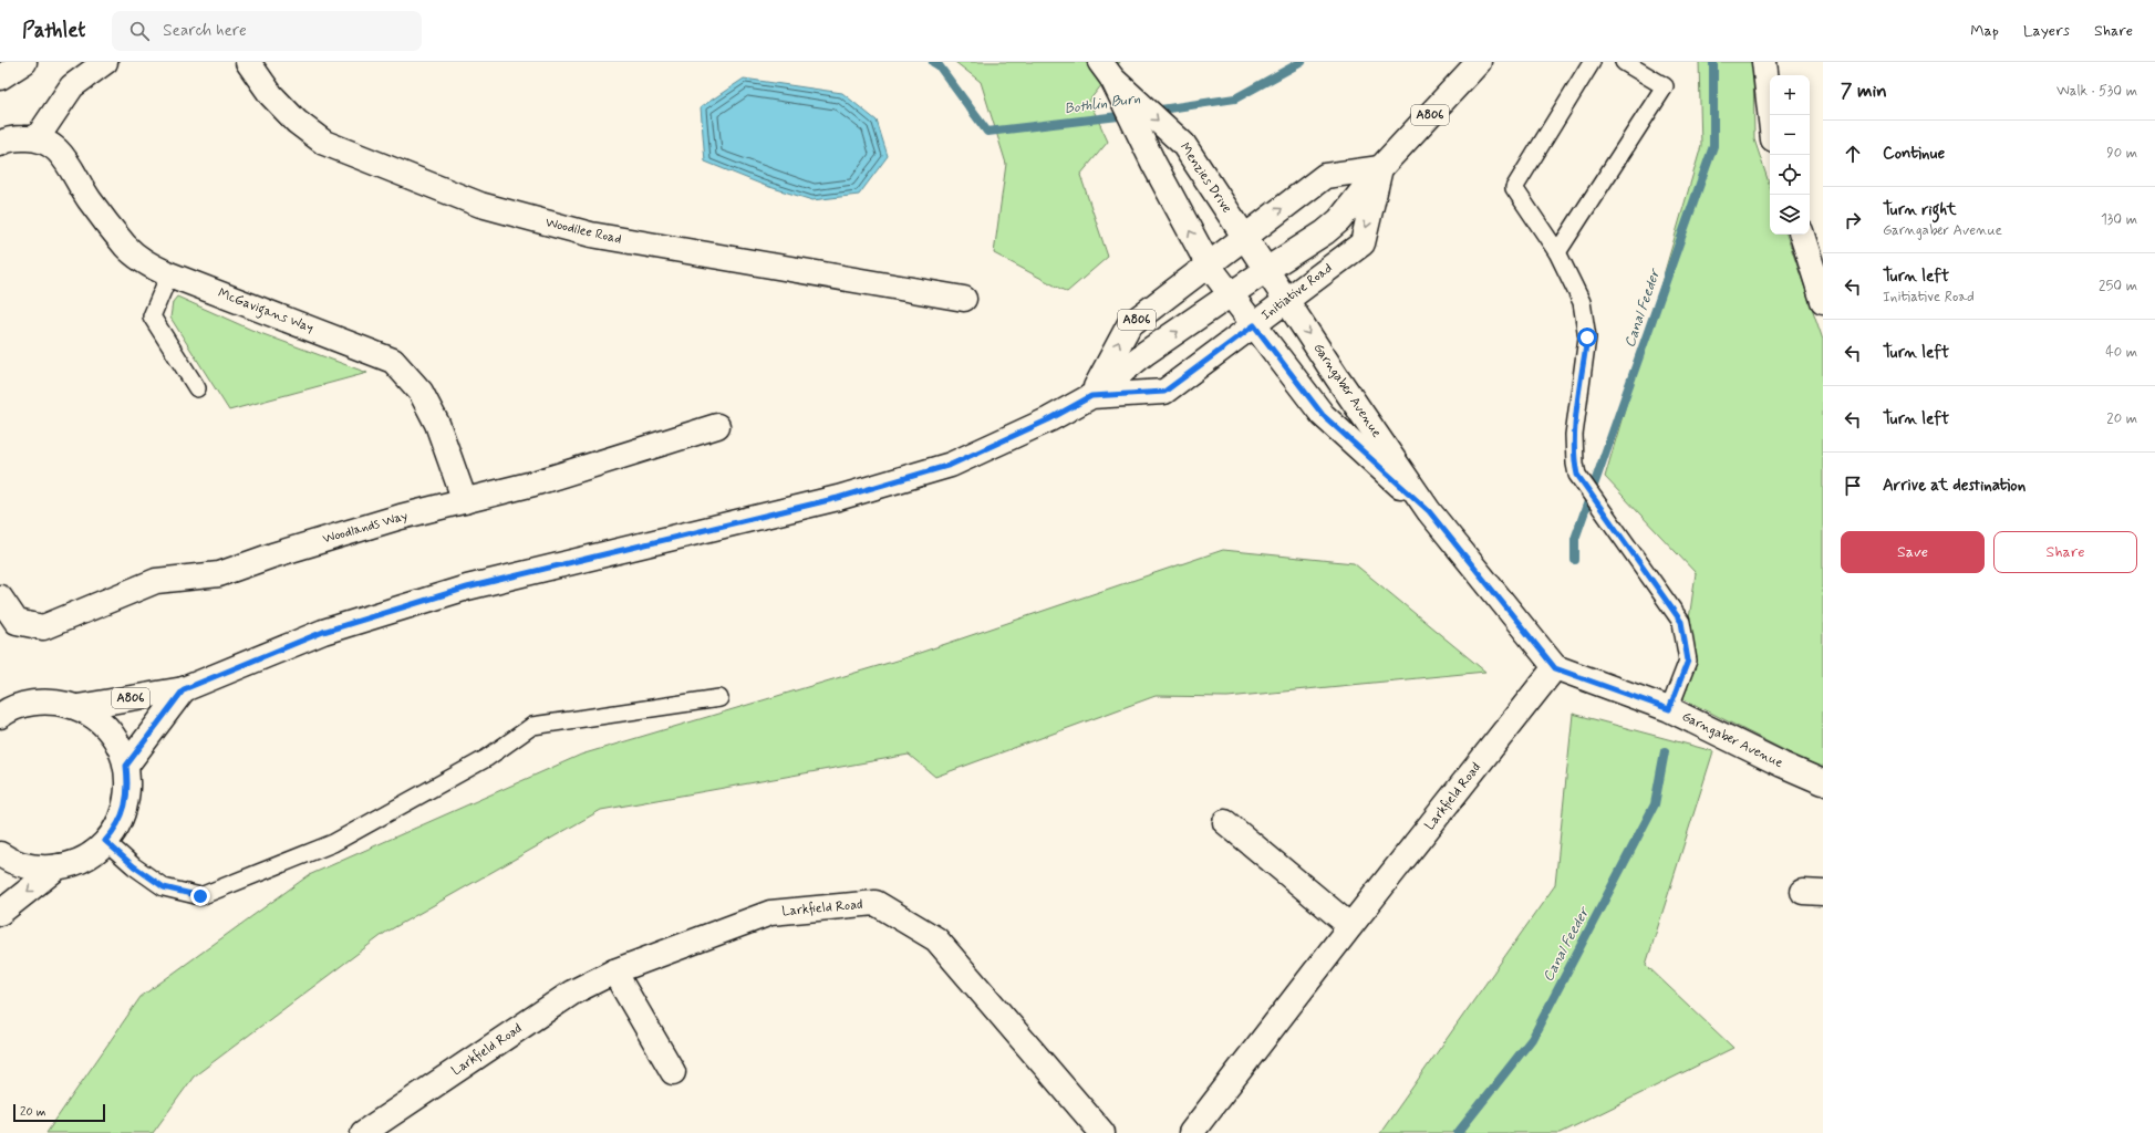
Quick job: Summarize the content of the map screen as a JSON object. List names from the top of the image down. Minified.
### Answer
{"streets":{"street":["A806","Menzies Drive","Woodilee Road","Initiative Road","McGavigans Way","Garngaber Avenue","Woodlands Way","Larkfield Road"]},"crossings":[["A806","Menzies Drive"],["A806","Initiative Road"],["A806","Garngaber Avenue"],["Menzies Drive","Garngaber Avenue"],["Initiative Road","Garngaber Avenue"],["McGavigans Way","Woodlands Way"],["Garngaber Avenue","Larkfield Road"]],"water":["Bothlin Burn","Canal Feeder"],"scale_bar":"20 m","page":{"header":"Pathlet","search":"Search here","nav":["Map","Layers","Share"],"heading":["7 min","Walk · 530 m"],"map_buttons":["+","−"],"list":[["Continue","90 m"],["Turn right","Garngaber Avenue","130 m"],["Turn left","Initiative Road","250 m"],["Turn left","40 m"],["Turn left","20 m"],"Arrive at destination"],"buttons":["Save","Share"],"scale":"20 m"}}
